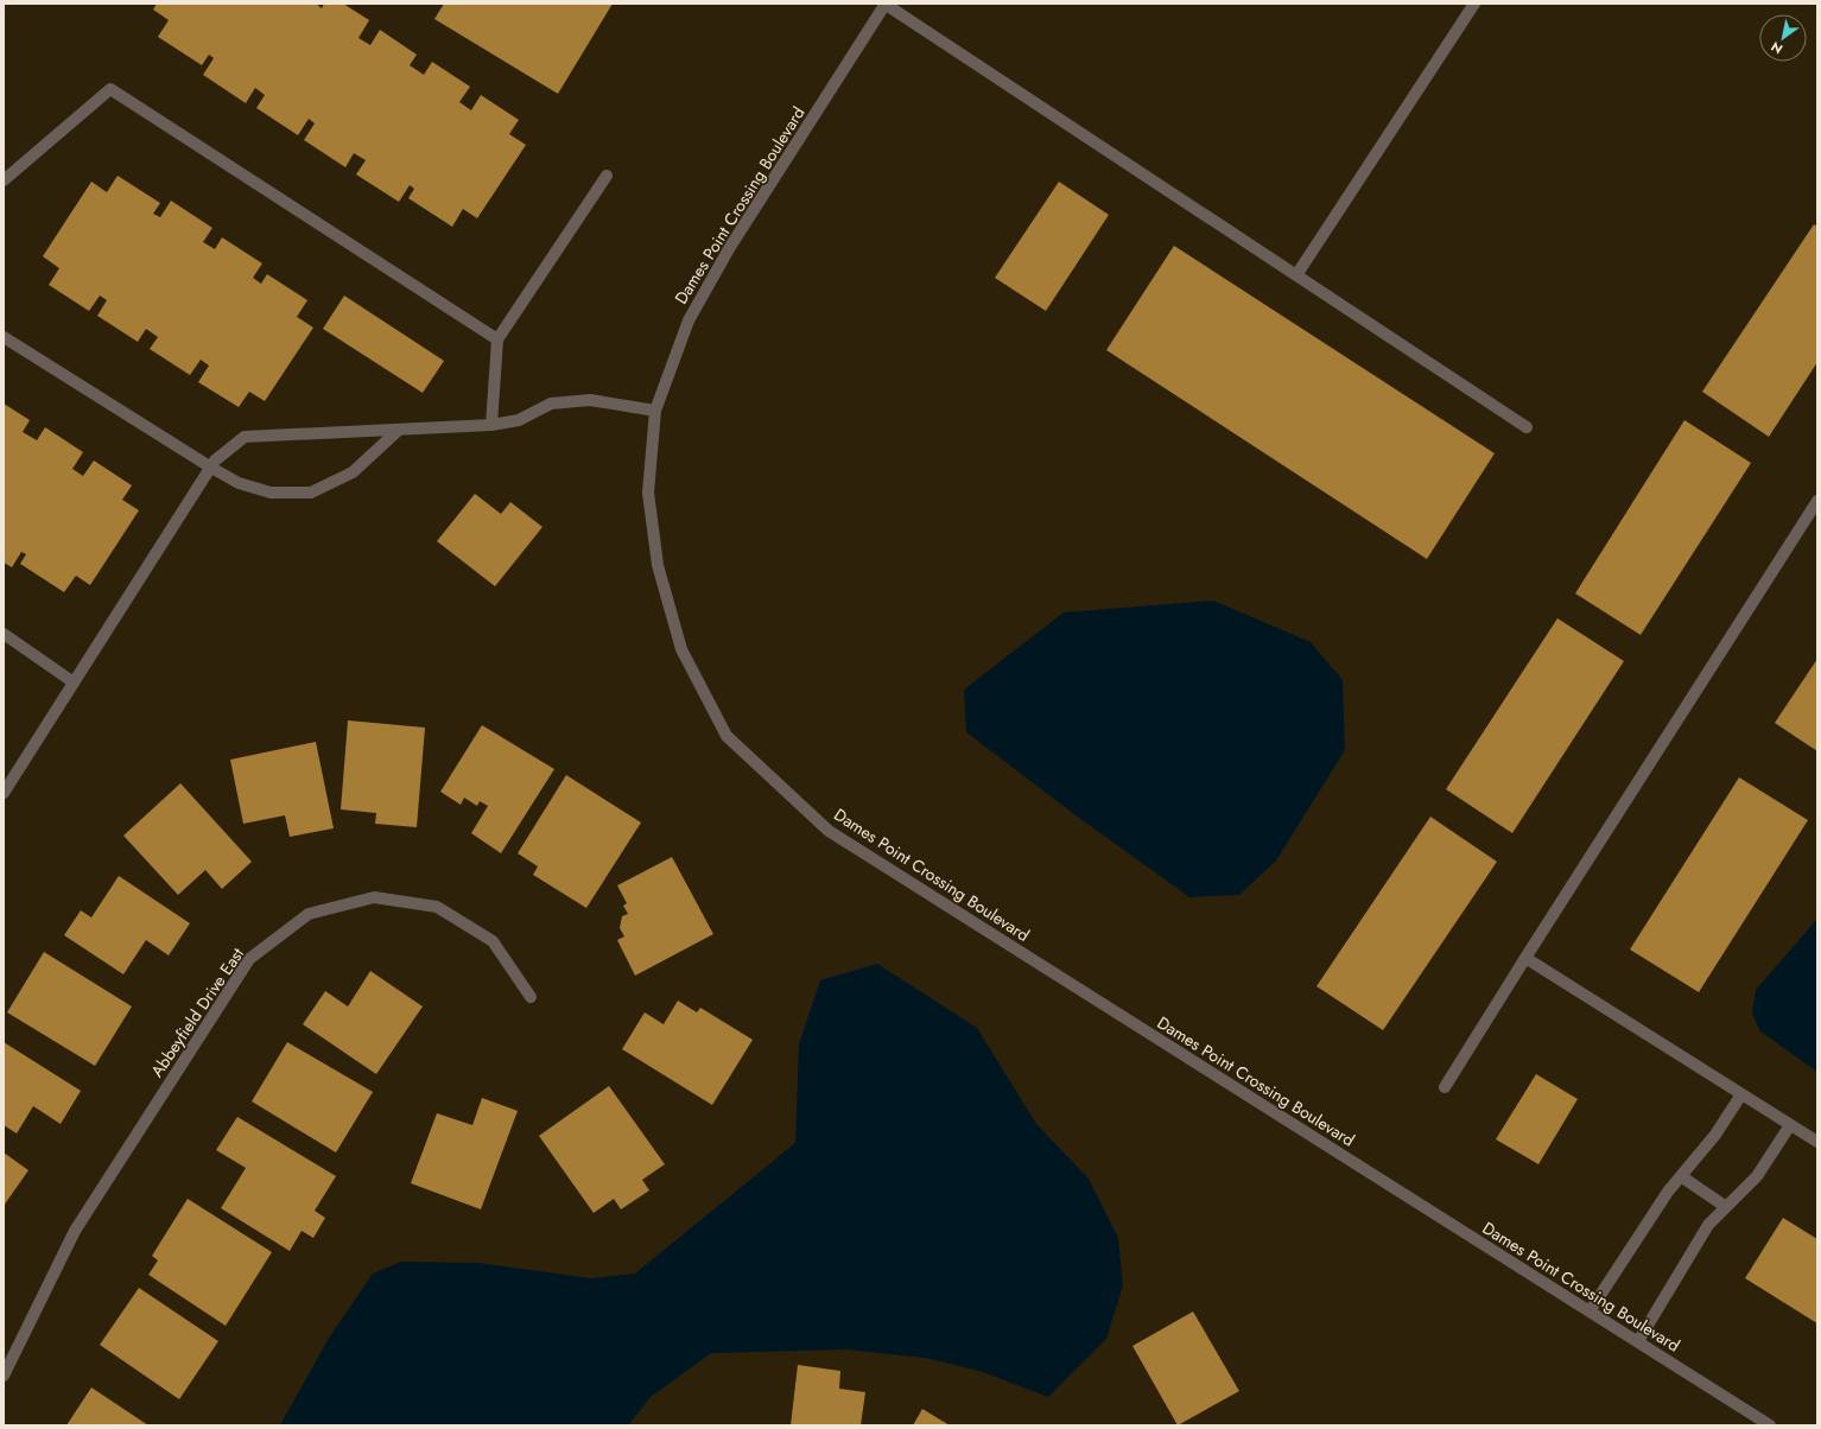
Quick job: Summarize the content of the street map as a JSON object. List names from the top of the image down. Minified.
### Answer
{"streets":{"street":["Dames Point Crossing Boulevard","Abbeyfield Drive East"]},"north":"bottom left"}
